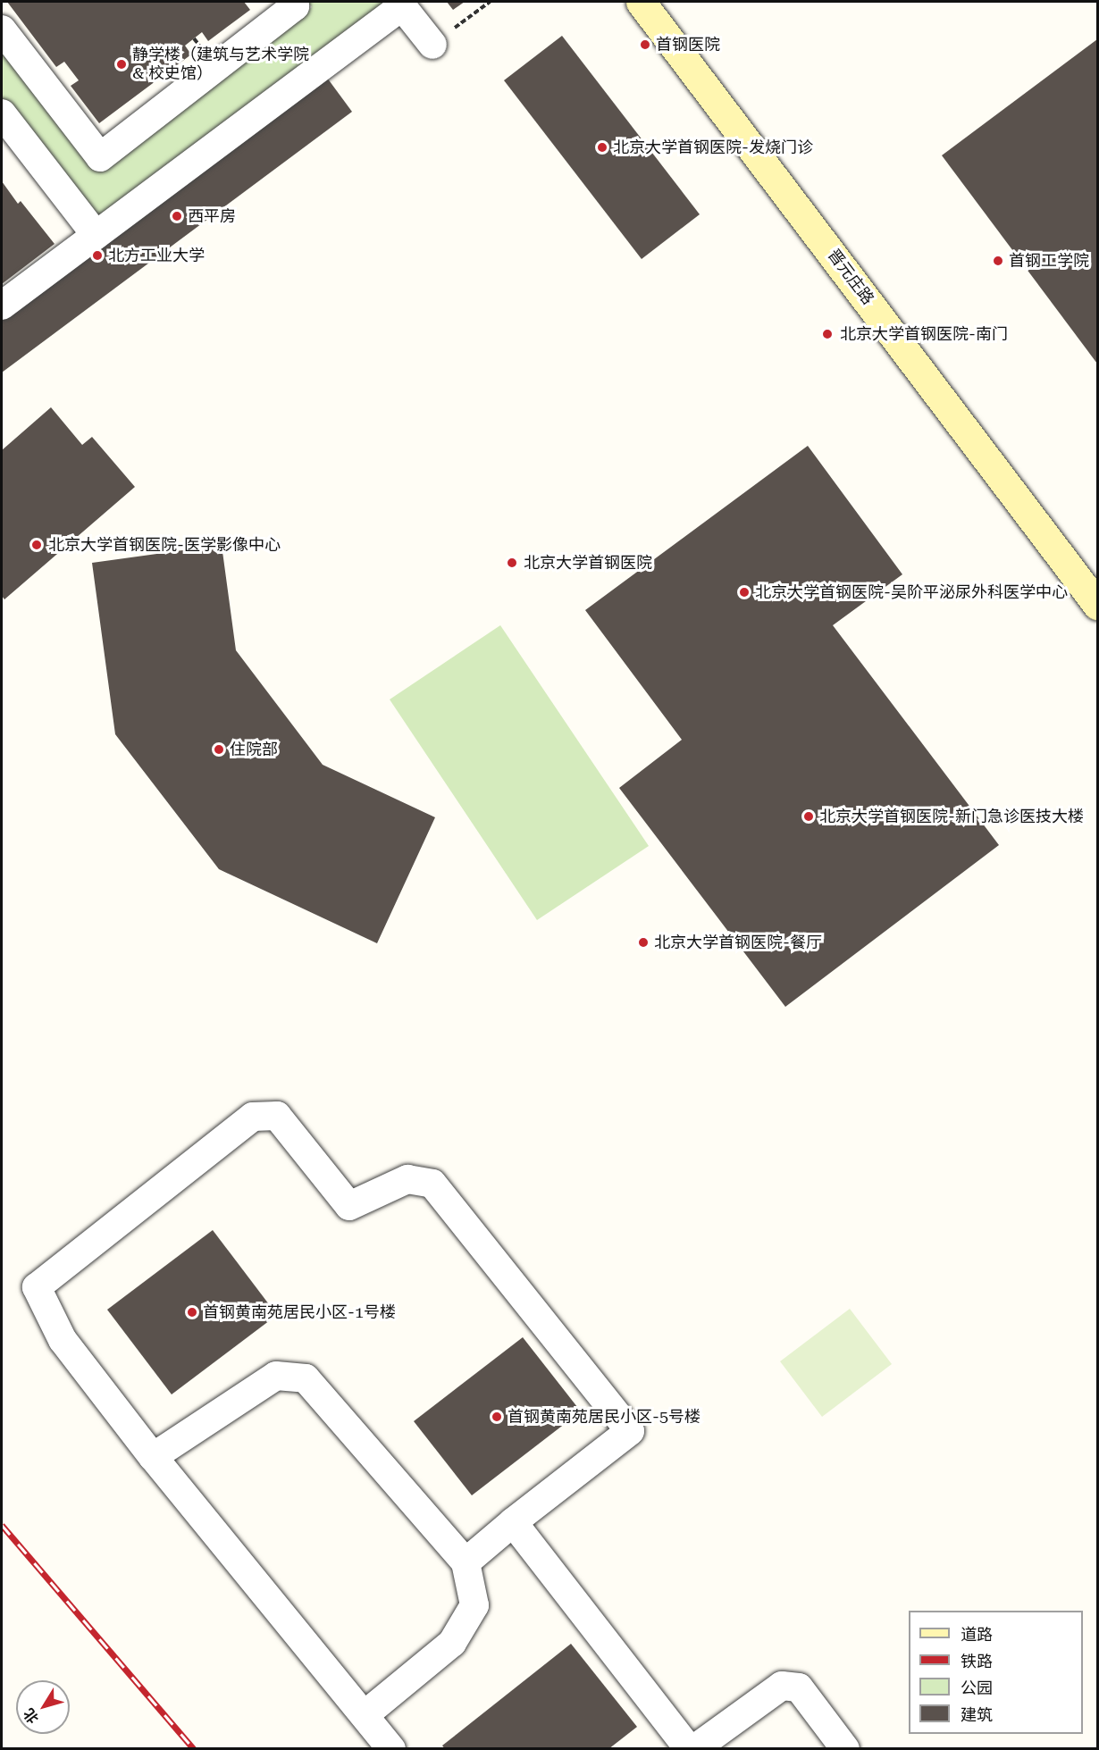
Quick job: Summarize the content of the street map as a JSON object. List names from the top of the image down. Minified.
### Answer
{"streets":{"street":["晋元庄路"]},"places":["首钢医院","静学楼（建筑与艺术学院 & 校史馆）","北京大学首钢医院-发烧门诊","西平房","北方工业大学","首钢工学院","北京大学首钢医院-南门","北京大学首钢医院-医学影像中心","北京大学首钢医院","北京大学首钢医院-吴阶平泌尿外科医学中心","住院部","北京大学首钢医院-新门急诊医技大楼","北京大学首钢医院-餐厅","首钢黄南苑居民小区-1号楼","首钢黄南苑居民小区-5号楼"],"legend":["道路","铁路","公园","建筑"],"north":"bottom left"}
